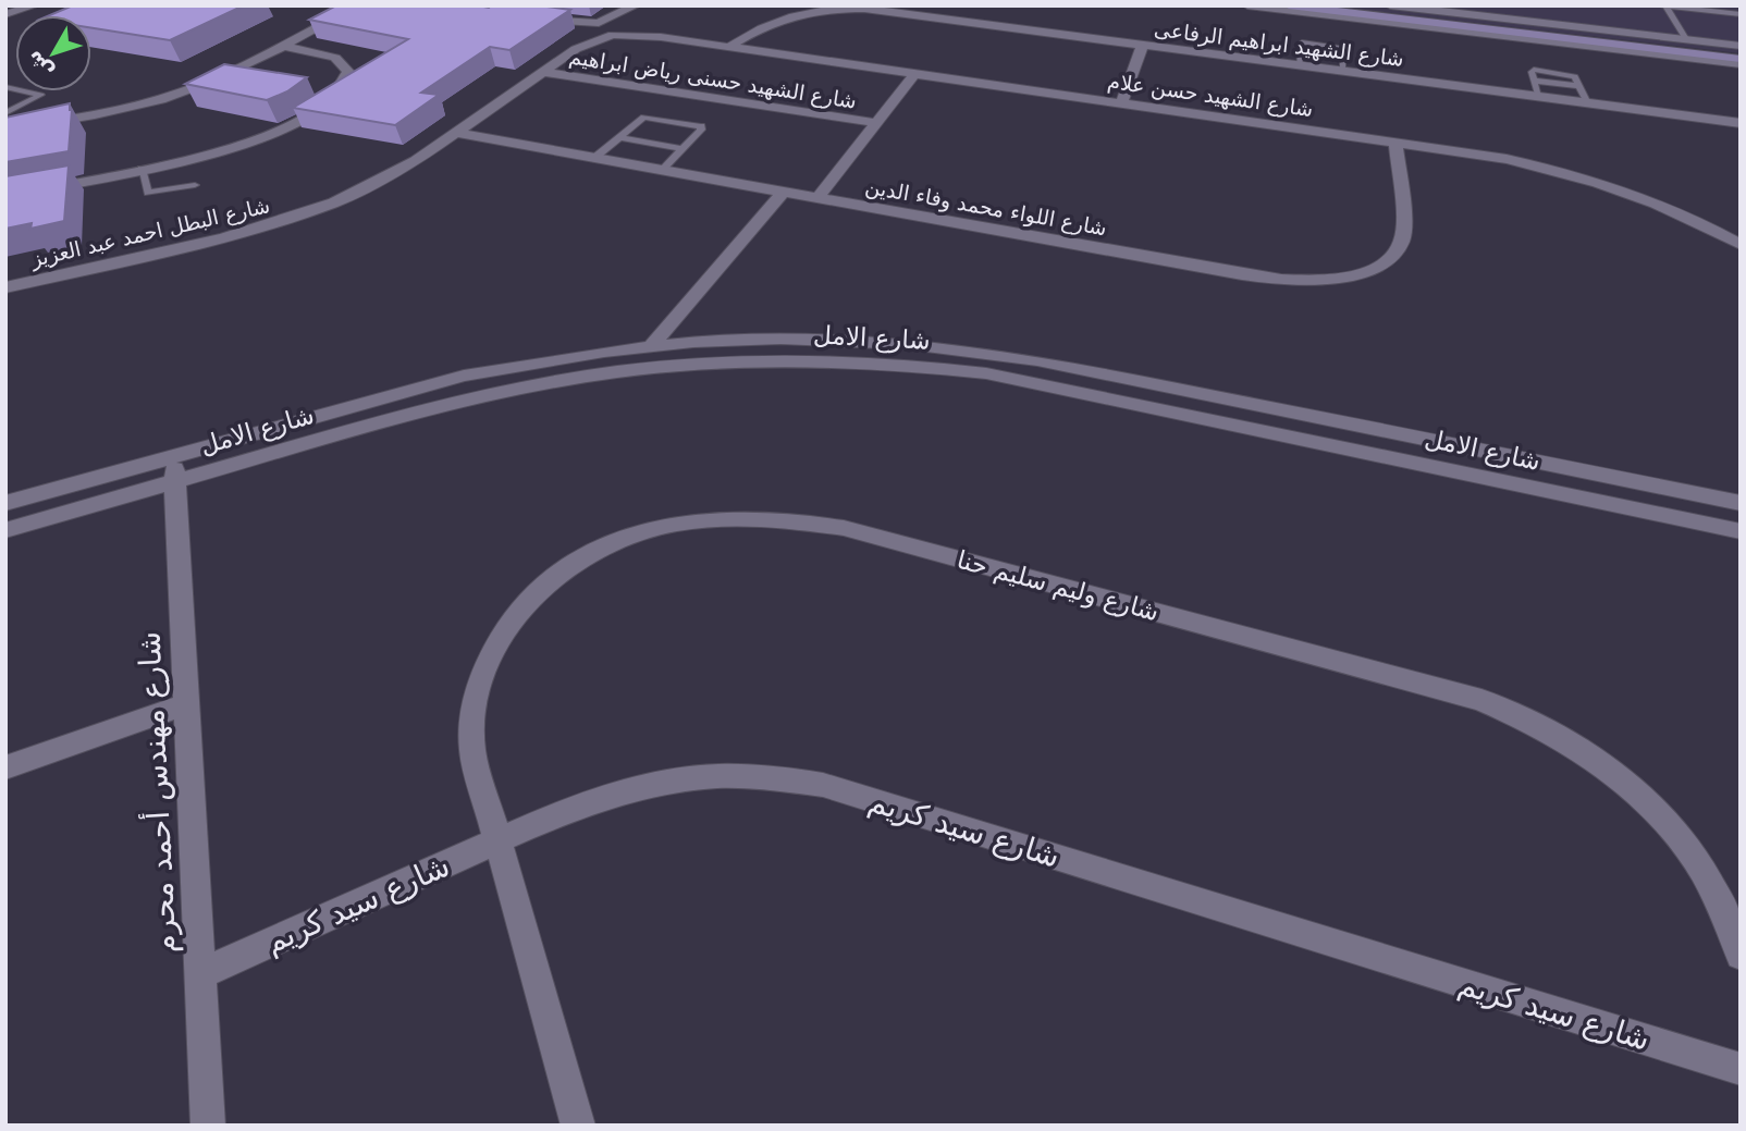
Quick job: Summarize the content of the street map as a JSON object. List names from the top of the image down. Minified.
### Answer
{"streets":{"street":["شارع الشهيد ابراهيم الرفاعى","شارع الشهيد حسنى رياض ابراهيم","شارع الشهيد حسن علام","شارع اللواء محمد وفاء الدين","شارع البطل احمد عبد العزيز","شارع الامل","شارع وليم سليم حنا","شارع مهندس أحمد محرم","شارع سيد كريم"]},"crossings":[["شارع الشهيد ابراهيم الرفاعى","شارع الشهيد حسن علام"],["شارع الشهيد حسنى رياض ابراهيم","شارع البطل احمد عبد العزيز"],["شارع الشهيد حسن علام","شارع اللواء محمد وفاء الدين"],["شارع الشهيد حسن علام","شارع البطل احمد عبد العزيز"],["شارع اللواء محمد وفاء الدين","شارع البطل احمد عبد العزيز"],["شارع الامل","شارع مهندس أحمد محرم"],["شارع وليم سليم حنا","شارع سيد كريم"],["شارع مهندس أحمد محرم","شارع سيد كريم"]],"north":"bottom left"}
